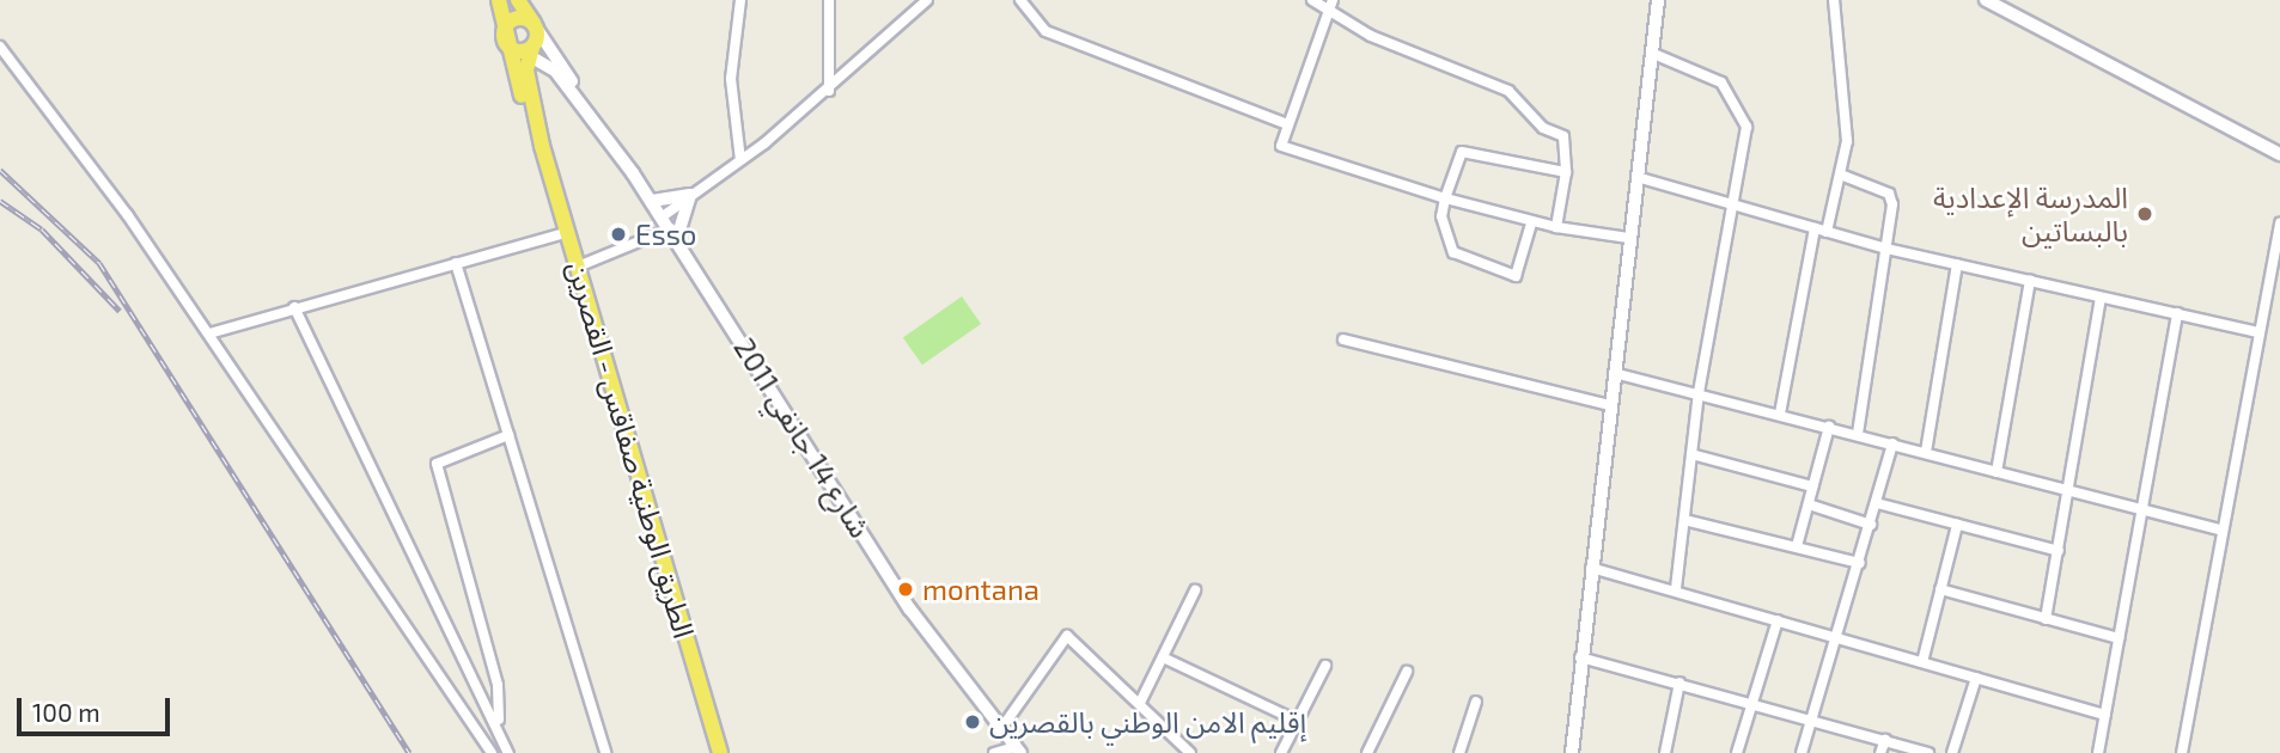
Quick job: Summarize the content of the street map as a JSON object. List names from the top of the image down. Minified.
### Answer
{"streets":{"main road":["شارع 14 جانفي 2011","الطريق الوطنية صفاقس - القصرين"]},"crossings":[["شارع 14 جانفي 2011","الطريق الوطنية صفاقس - القصرين"]],"places":["المدرسة الإعدادية بالبساتين","Esso","montana","إقليم الامن الوطني بالقصرين"],"scale_bar":"100 m"}
